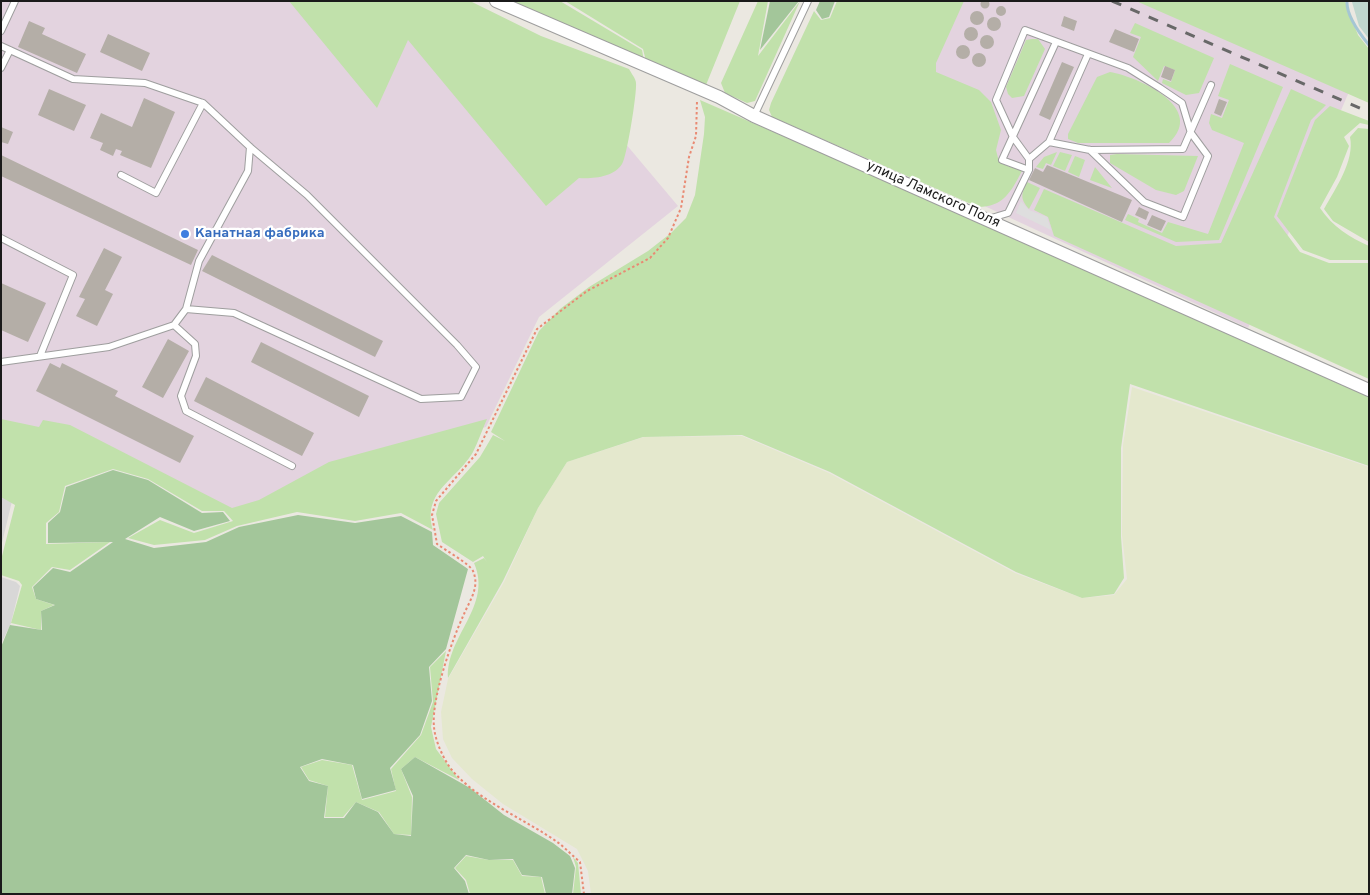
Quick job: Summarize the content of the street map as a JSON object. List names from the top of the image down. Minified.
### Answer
{"streets":{"street":["улица Ламского Поля"]},"places":["Канатная фабрика"]}
